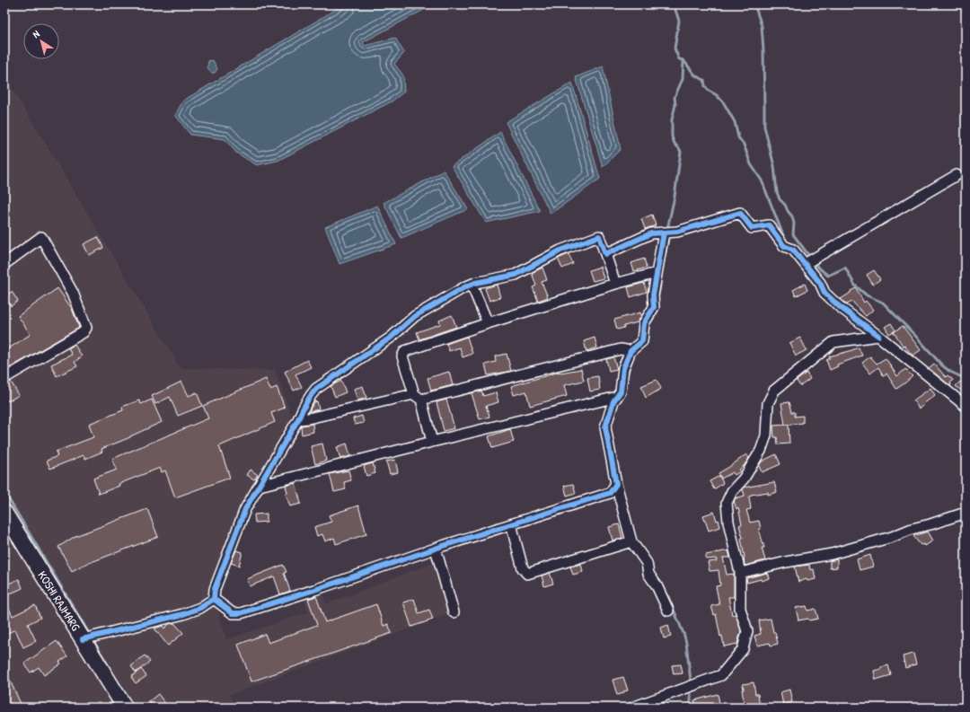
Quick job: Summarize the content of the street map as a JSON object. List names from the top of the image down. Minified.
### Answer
{"streets":{"main road":["KOSHI RAJMARG"]},"north":"top left"}
